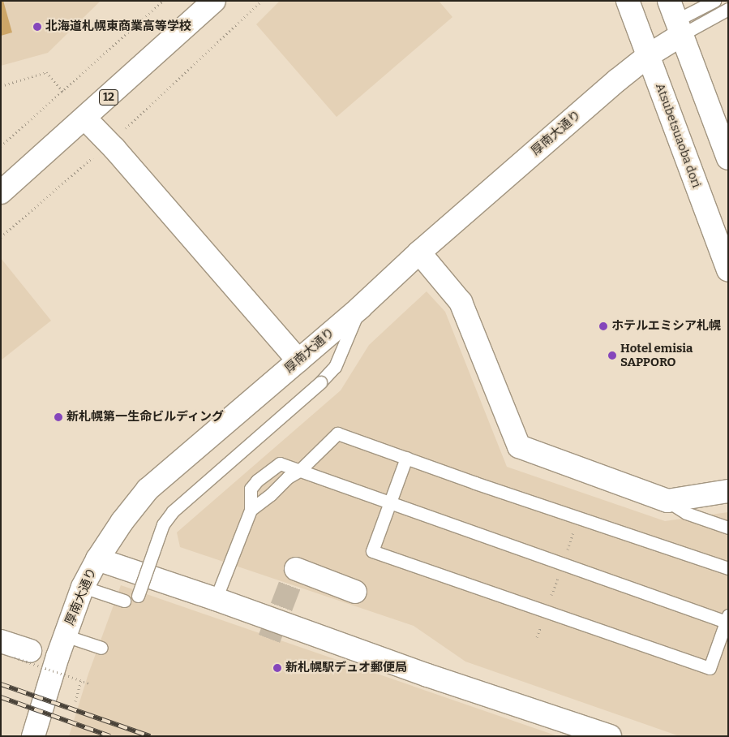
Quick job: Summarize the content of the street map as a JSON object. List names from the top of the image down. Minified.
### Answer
{"streets":{"main road":["12","厚南大通り","Atsubetsuaoba dori"]},"crossings":[["厚南大通り","Atsubetsuaoba dori"]],"places":["北海道札幌東商業高等学校","ホテルエミシア札幌","Hotel emisia SAPPORO","新札幌第一生命ビルディング","新札幌駅デュオ郵便局"]}
